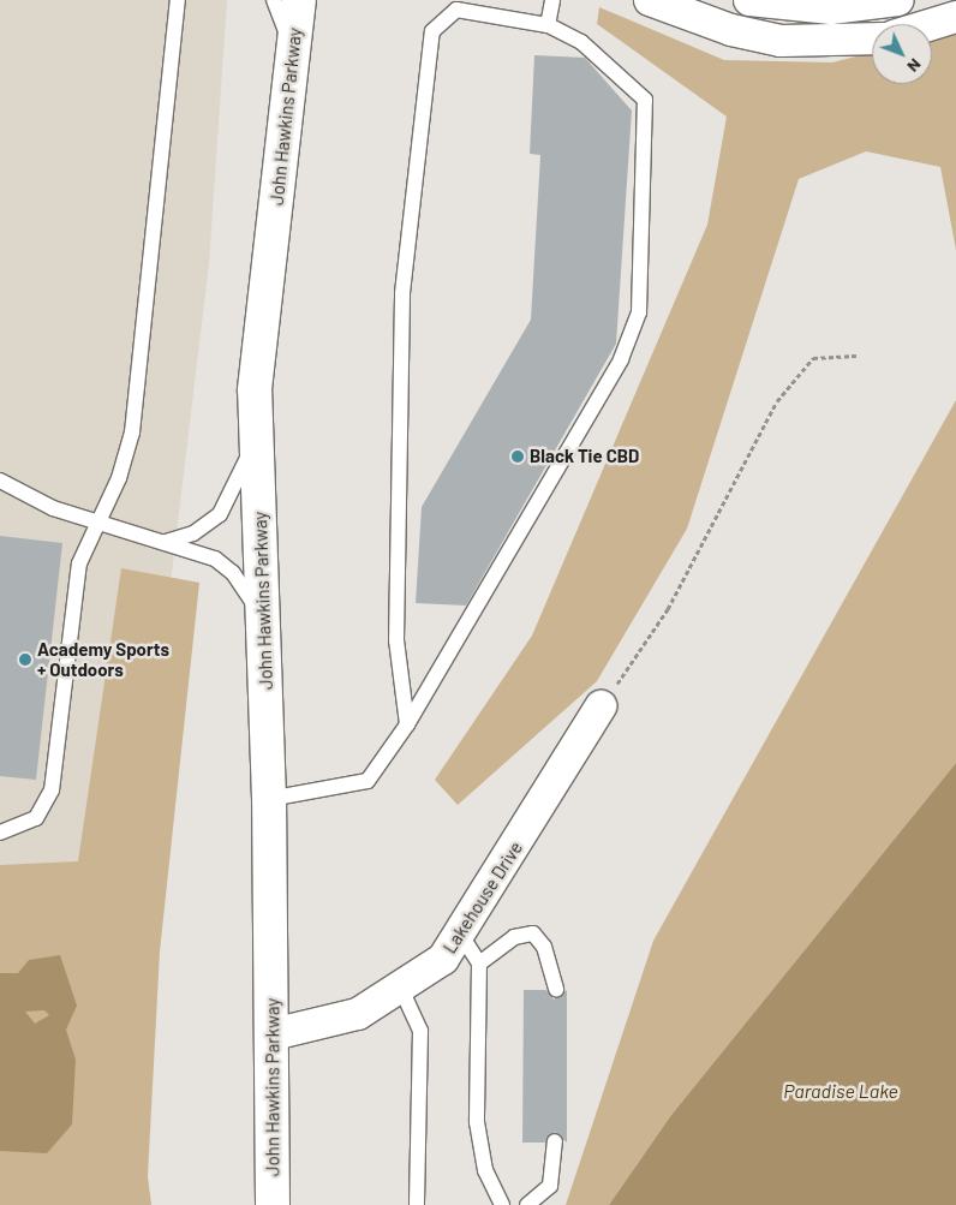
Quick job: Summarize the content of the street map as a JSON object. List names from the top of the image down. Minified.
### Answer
{"streets":{"main road":["John Hawkins Parkway"],"street":["Lakehouse Drive"]},"crossings":[["John Hawkins Parkway","Lakehouse Drive"]],"water":["Paradise Lake"],"places":["Black Tie CBD","Academy Sports + Outdoors"],"north":"bottom right"}
